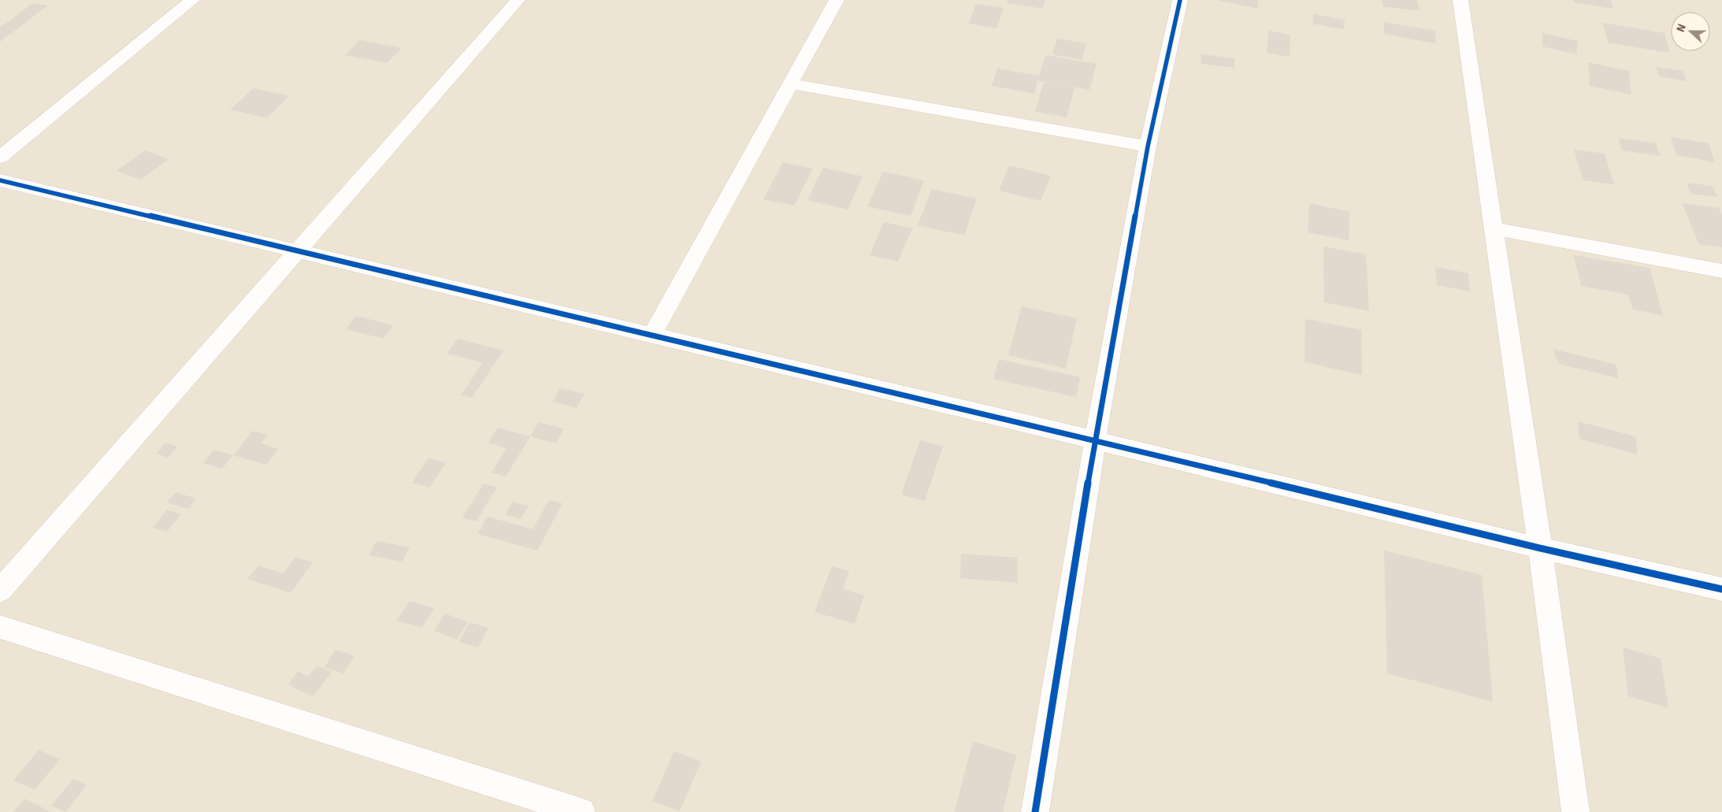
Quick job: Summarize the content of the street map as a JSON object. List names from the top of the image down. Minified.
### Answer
{"north":"left"}
